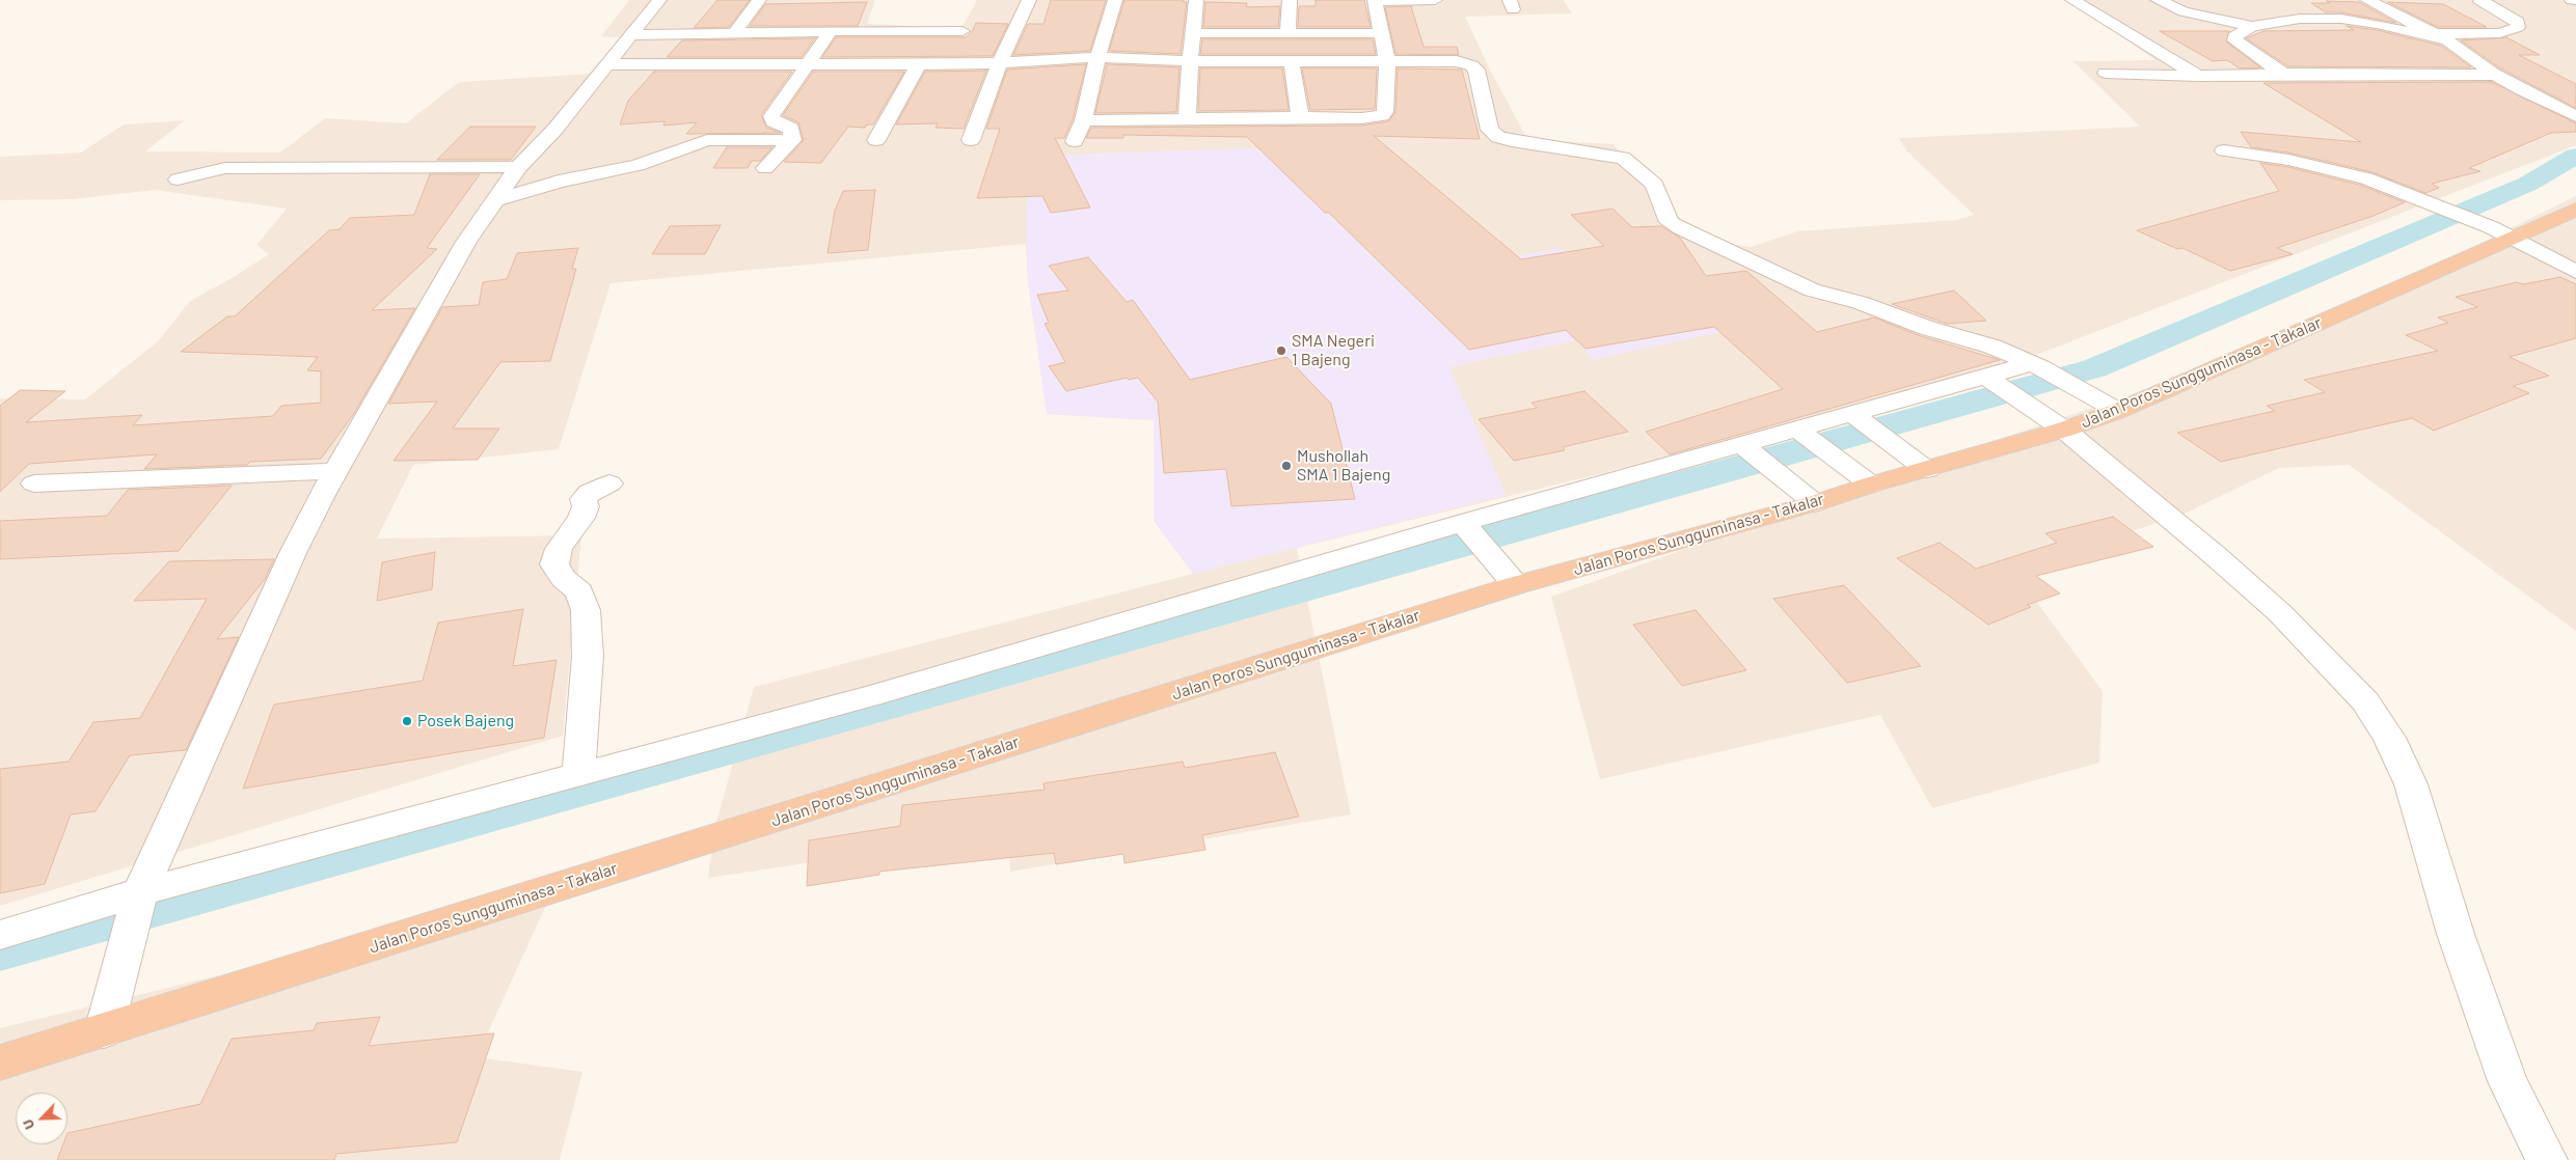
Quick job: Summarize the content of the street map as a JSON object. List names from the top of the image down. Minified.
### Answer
{"streets":{"highway":["Jalan Poros Sungguminasa - Takalar"]},"places":["SMA Negeri 1 Bajeng","Mushollah SMA 1 Bajeng","Posek Bajeng"],"north":"bottom left"}
